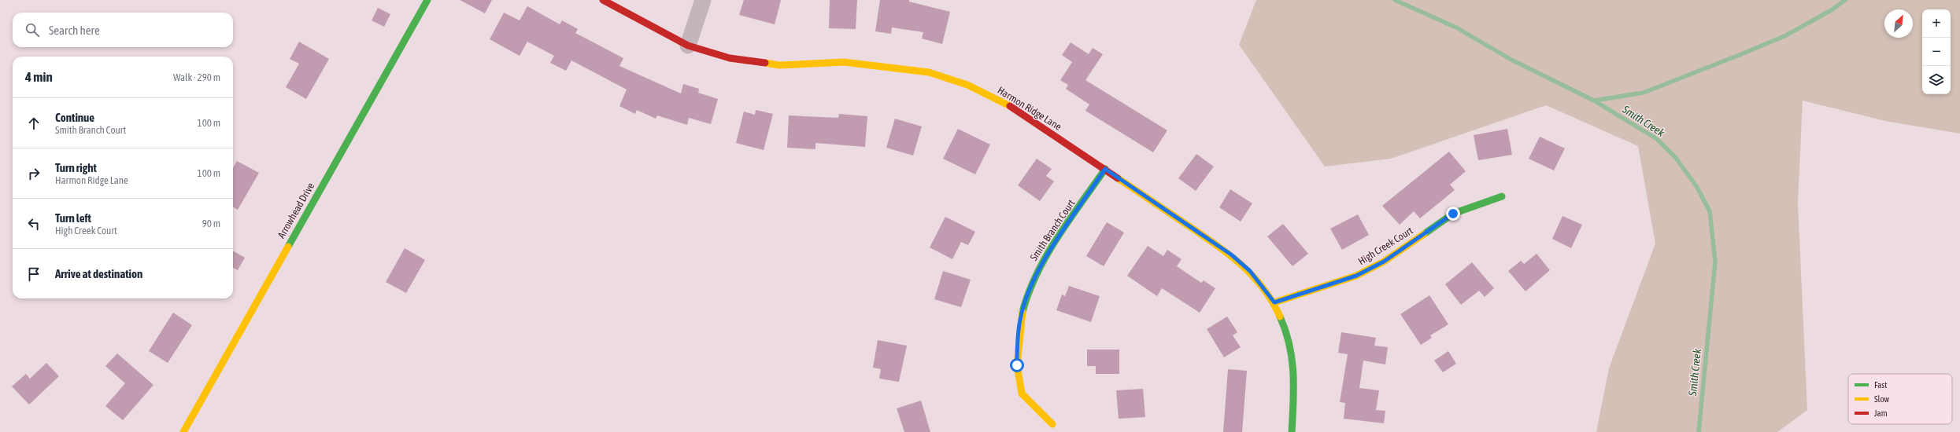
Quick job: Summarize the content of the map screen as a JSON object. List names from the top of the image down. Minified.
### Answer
{"streets":{"street":["Harmon Ridge Lane","Arrowhead Drive","Smith Branch Court","High Creek Court"]},"crossings":[["Harmon Ridge Lane","Smith Branch Court"],["Harmon Ridge Lane","High Creek Court"]],"water":["Smith Creek"],"legend":["Fast","Slow","Jam"],"north":"top right","page":{"map_buttons":["+","−"],"search":"Search here","heading":["4 min","Walk · 290 m"],"list":[["Continue","Smith Branch Court","100 m"],["Turn right","Harmon Ridge Lane","100 m"],["Turn left","High Creek Court","90 m"],"Arrive at destination"]}}
